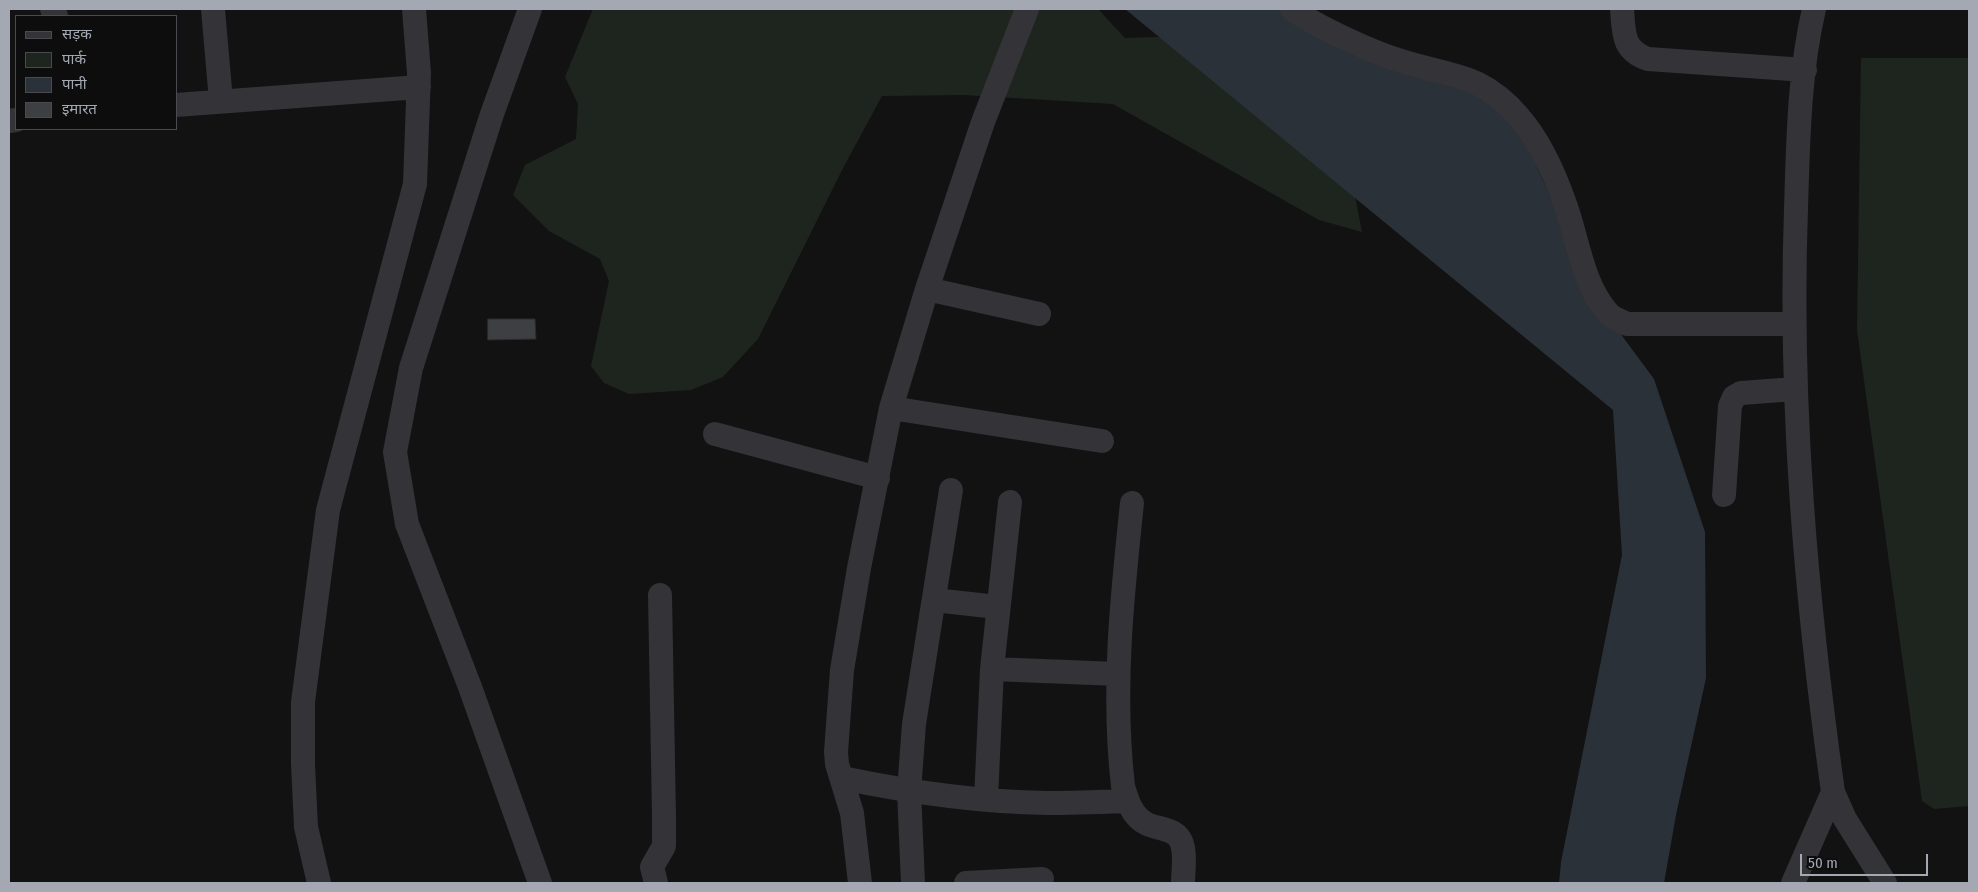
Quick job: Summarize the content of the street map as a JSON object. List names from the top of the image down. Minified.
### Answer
{"legend":["सड़क","पार्क","पानी","इमारत"],"scale_bar":"50 m"}
